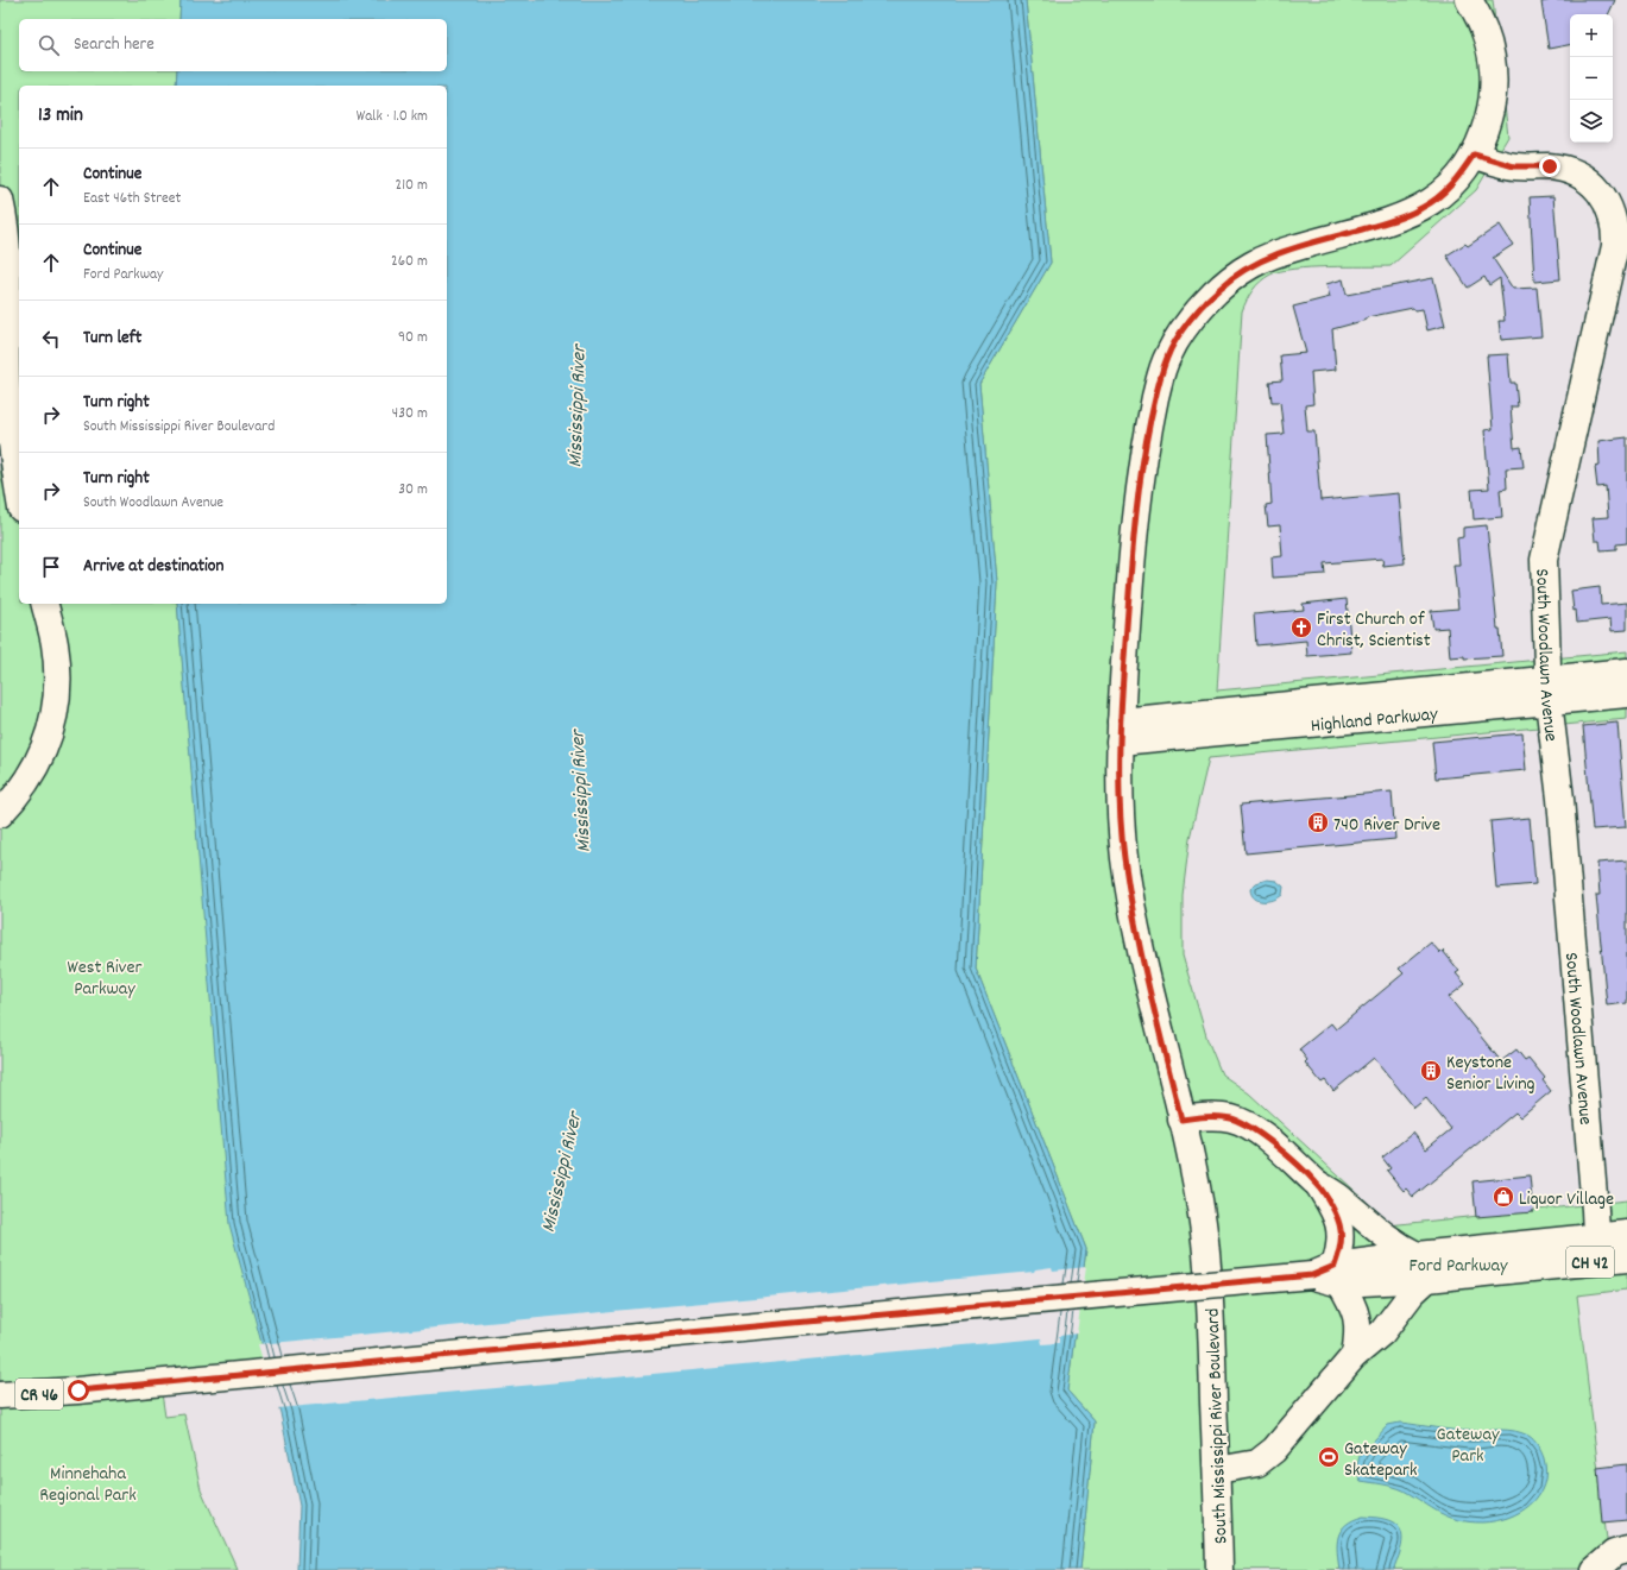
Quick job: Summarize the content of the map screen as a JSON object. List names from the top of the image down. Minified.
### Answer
{"streets":{"street":["South Woodlawn Avenue","Highland Parkway","CH 42","CR 46","South Mississippi River Boulevard"]},"crossings":[["South Woodlawn Avenue","Highland Parkway"],["South Woodlawn Avenue","CH 42"],["South Woodlawn Avenue","South Mississippi River Boulevard"],["Highland Parkway","South Mississippi River Boulevard"],["CH 42","CR 46"]],"water":["Mississippi River"],"parks":["West River Parkway","Ford Parkway","Gateway Park","Minnehaha Regional Park"],"places":{"church":["First Church of Christ, Scientist"],"building":["740 River Drive","Keystone Senior Living"],"shop":["Liquor Village"],"sports":["Gateway Skatepark"]},"page":{"map_buttons":["+","−"],"search":"Search here","heading":["13 min","Walk · 1.0 km"],"list":[["Continue","East 46th Street","210 m"],["Continue","Ford Parkway","260 m"],["Turn left","90 m"],["Turn right","South Mississippi River Boulevard","430 m"],["Turn right","South Woodlawn Avenue","30 m"],"Arrive at destination"]}}
